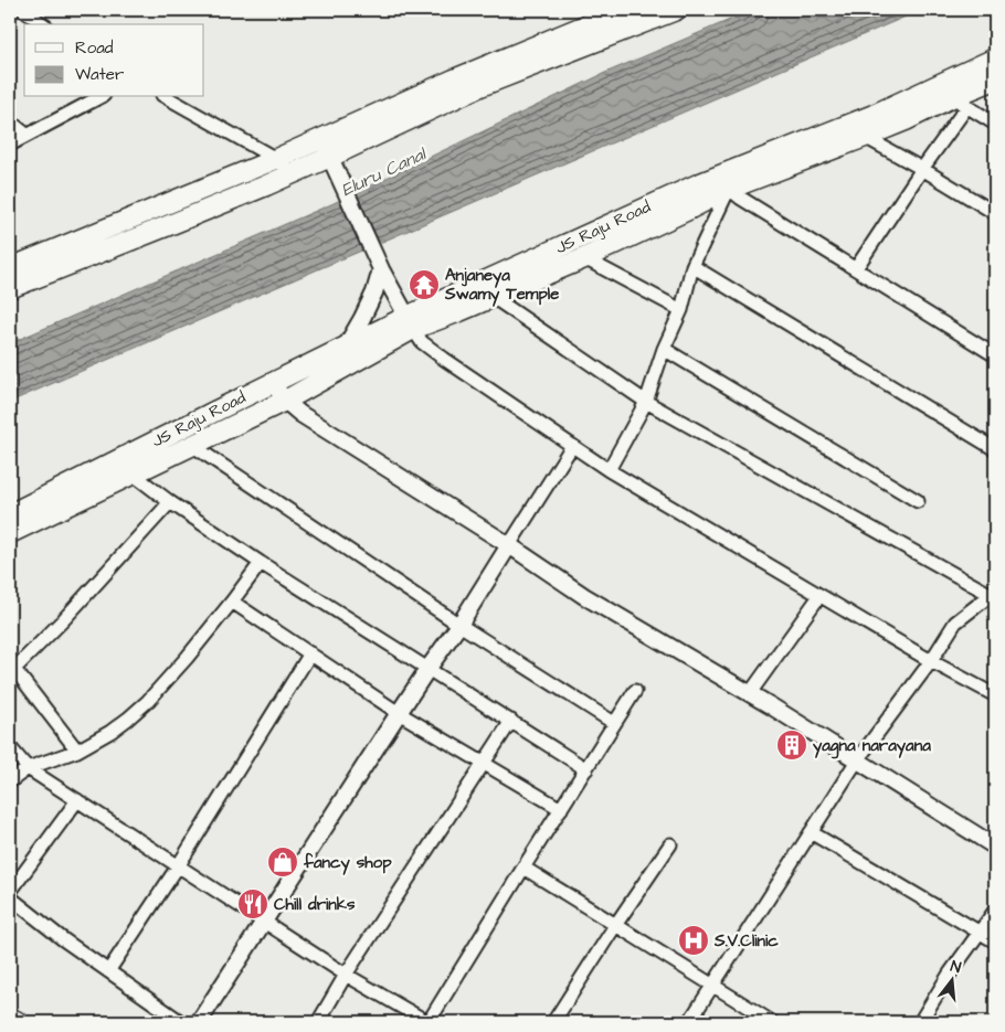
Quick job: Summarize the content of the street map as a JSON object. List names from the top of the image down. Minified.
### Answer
{"streets":{"main road":["JS Raju Road"]},"water":["Eluru Canal"],"places":{"temple":["Anjaneya Swamy Temple"],"building":["yagna narayana"],"shop":["fancy shop"],"restaurant":["Chill drinks"],"hospital":["S.V.Clinic"]},"legend":["Road","Water"],"north":"top"}
